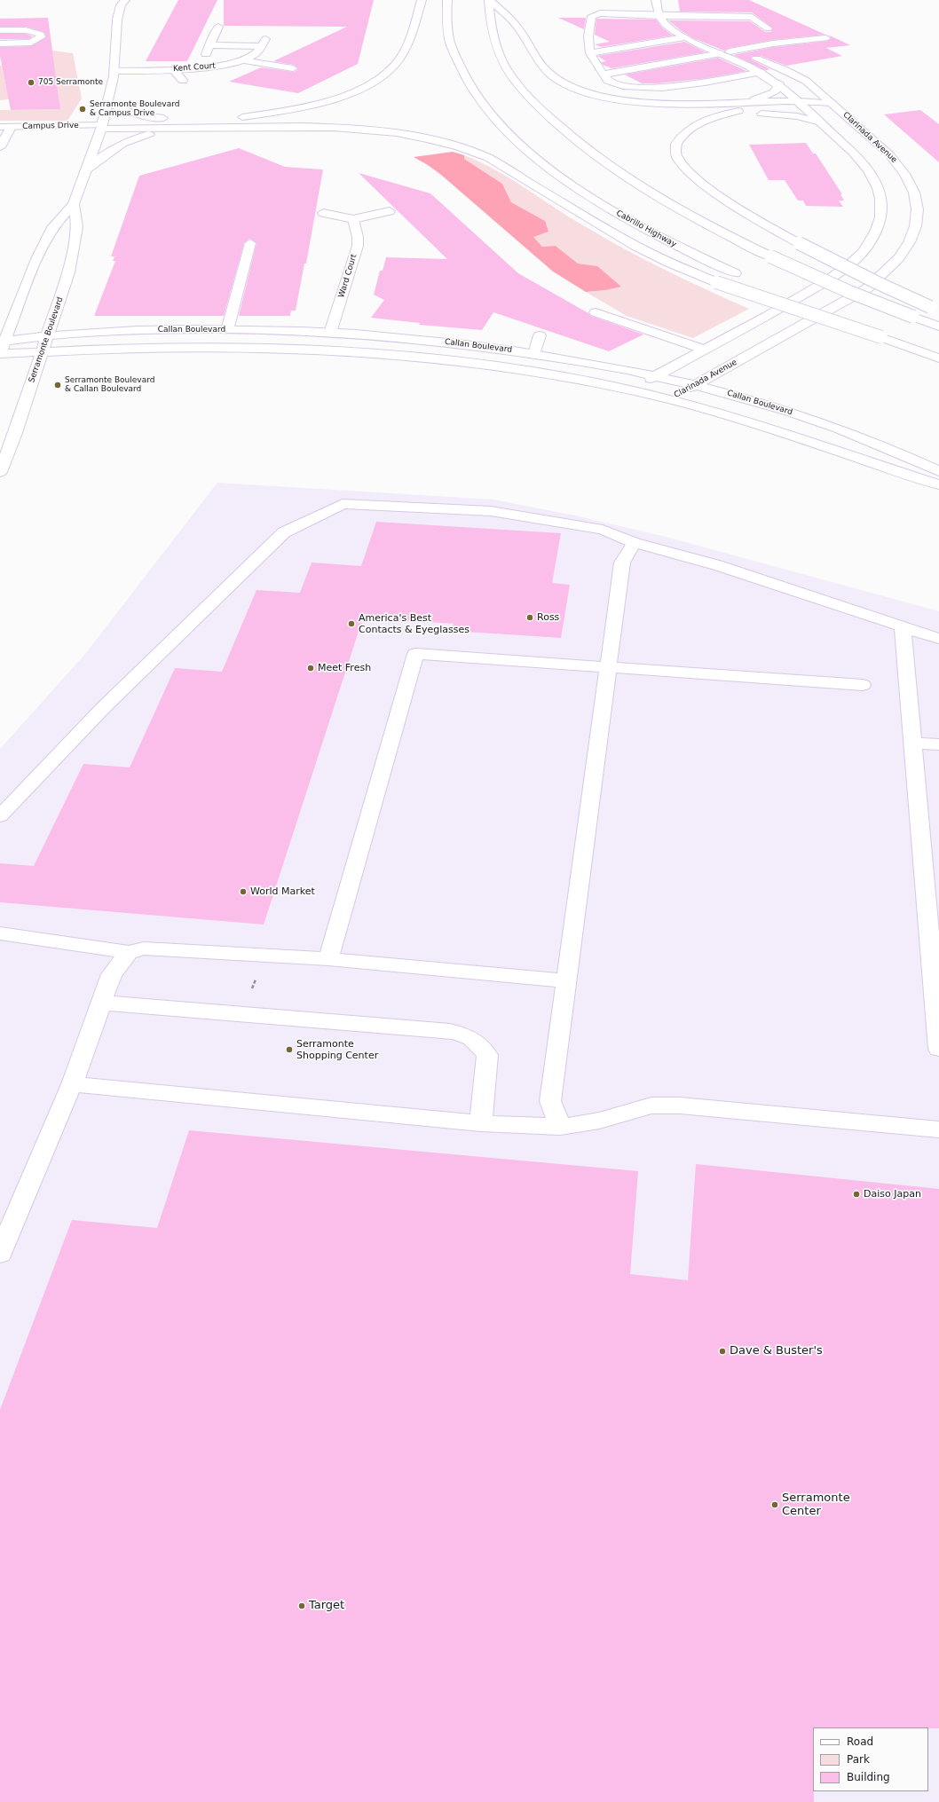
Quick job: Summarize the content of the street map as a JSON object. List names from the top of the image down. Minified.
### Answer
{"streets":{"main road":["Kent Court","Campus Drive","Clarinada Avenue","Cabrillo Highway","Ward Court","Callan Boulevard","Serramonte Boulevard"]},"crossings":[["Clarinada Avenue","Callan Boulevard"],["Ward Court","Callan Boulevard"],["Callan Boulevard","Serramonte Boulevard"]],"places":["705 Serramonte","Serramonte Boulevard & Campus Drive","Serramonte Boulevard & Callan Boulevard","Ross","America's Best Contacts & Eyeglasses","Meet Fresh","World Market","Serramonte Shopping Center","Daiso Japan","Dave & Buster's","Serramonte Center","Target"],"legend":["Road","Park","Building"]}
